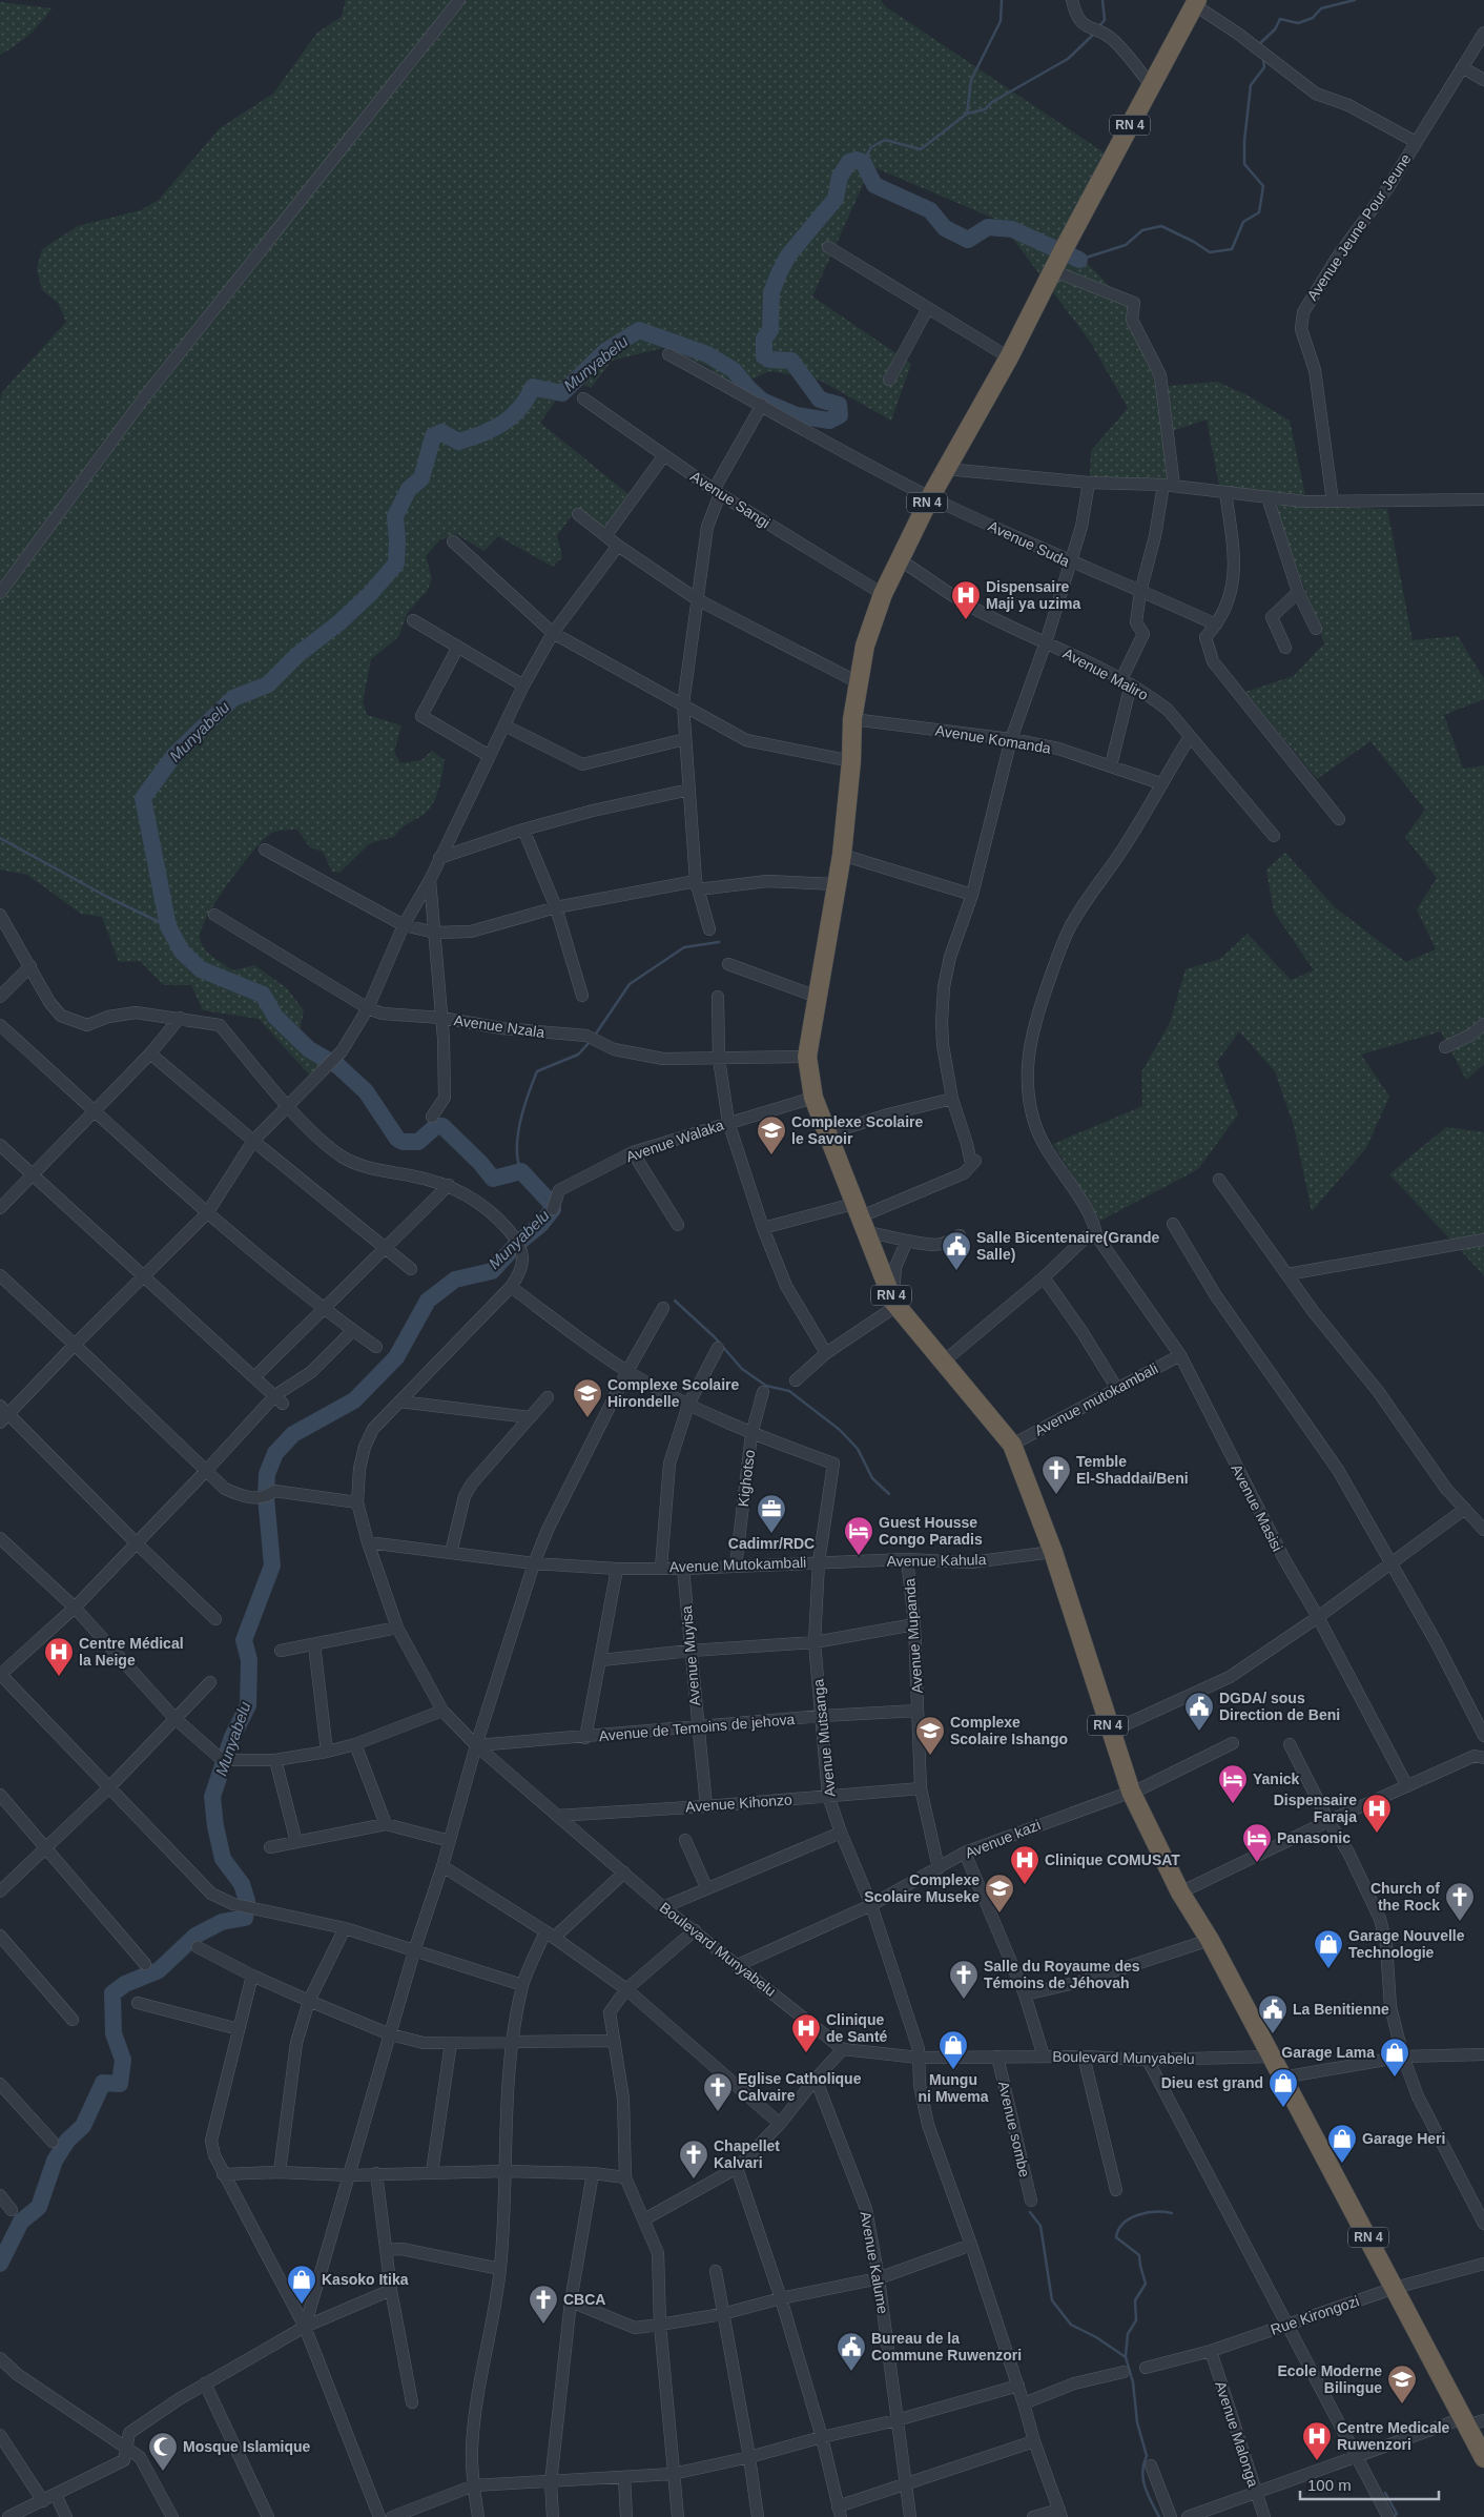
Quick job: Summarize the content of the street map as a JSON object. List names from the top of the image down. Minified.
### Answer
{"streets":{"highway":["RN 4"],"street":["Avenue Jeune Pour Jeune","Avenue Sangi","Avenue Suda","Avenue Maliro","Avenue Komanda","Avenue Nzala","Avenue Walaka","Avenue mutokambali","Kighotso","Avenue Masisi","Avenue Kahula","Avenue Mutokambali","Avenue Mupanda","Avenue Muyisa","Avenue de Temoins de jehova","Avenue Mutsanga","Avenue Kihonzo","Avenue kazi","Boulevard Munyabelu","Avenue sombe","Avenue Kalume","Rue Kirongozi","Avenue Malonga"]},"crossings":[["RN 4","Avenue Sangi"],["RN 4","Avenue Suda"],["RN 4","Avenue Maliro"],["RN 4","Avenue Komanda"],["RN 4","Avenue Nzala"],["RN 4","Avenue Walaka"],["RN 4","Avenue mutokambali"],["RN 4","Avenue Kahula"],["RN 4","Avenue kazi"],["RN 4","Boulevard Munyabelu"],["RN 4","Rue Kirongozi"],["Avenue Maliro","Avenue Masisi"],["Avenue Komanda","Avenue Masisi"],["Avenue mutokambali","Avenue Masisi"],["Kighotso","Avenue Mutokambali"],["Avenue Kahula","Avenue Mutokambali"],["Avenue Kahula","Avenue Mupanda"],["Avenue Kahula","Avenue Mutsanga"],["Avenue Mutokambali","Avenue Muyisa"],["Avenue Mutokambali","Avenue Mutsanga"],["Avenue Mutokambali","Boulevard Munyabelu"],["Avenue Mupanda","Avenue de Temoins de jehova"],["Avenue Mupanda","Avenue Kihonzo"],["Avenue Mupanda","Avenue kazi"],["Avenue Muyisa","Avenue de Temoins de jehova"],["Avenue Muyisa","Avenue Kihonzo"],["Avenue de Temoins de jehova","Avenue Mutsanga"],["Avenue de Temoins de jehova","Boulevard Munyabelu"],["Avenue Mutsanga","Avenue Kihonzo"],["Avenue Mutsanga","Avenue kazi"],["Avenue Mutsanga","Boulevard Munyabelu"],["Avenue Kihonzo","Boulevard Munyabelu"],["Avenue kazi","Boulevard Munyabelu"],["Boulevard Munyabelu","Avenue sombe"],["Rue Kirongozi","Avenue Malonga"]],"water":["Munyabelu"],"places":{"hospital":["Dispensaire Maji ya uzima","Centre Médical la Neige","Dispensaire Faraja","Clinique COMUSAT","Clinique de Santé","Centre Medicale Ruwenzori"],"school or university":["Complexe Scolaire le Savoir","Complexe Scolaire Hirondelle","Complexe Scolaire Ishango","Complexe Scolaire Museke","Ecole Moderne Bilingue"],"public building":["Salle Bicentenaire(Grande Salle)","DGDA/ sous Direction de Beni","La Benitienne","Bureau de la Commune Ruwenzori"],"church":["Temble El-Shaddai/Beni","Church of the Rock","Salle du Royaume des Témoins de Jéhovah","Eglise Catholique Calvaire","Chapellet Kalvari","CBCA"],"office":["Cadimr/RDC"],"hotel":["Guest Housse Congo Paradis","Yanick","Panasonic"],"shop":["Garage Nouvelle Technologie","Mungu ni Mwema","Garage Lama","Dieu est grand","Garage Heri","Kasoko Itika"],"mosque":["Mosque Islamique"]},"scale_bar":"100 m"}
